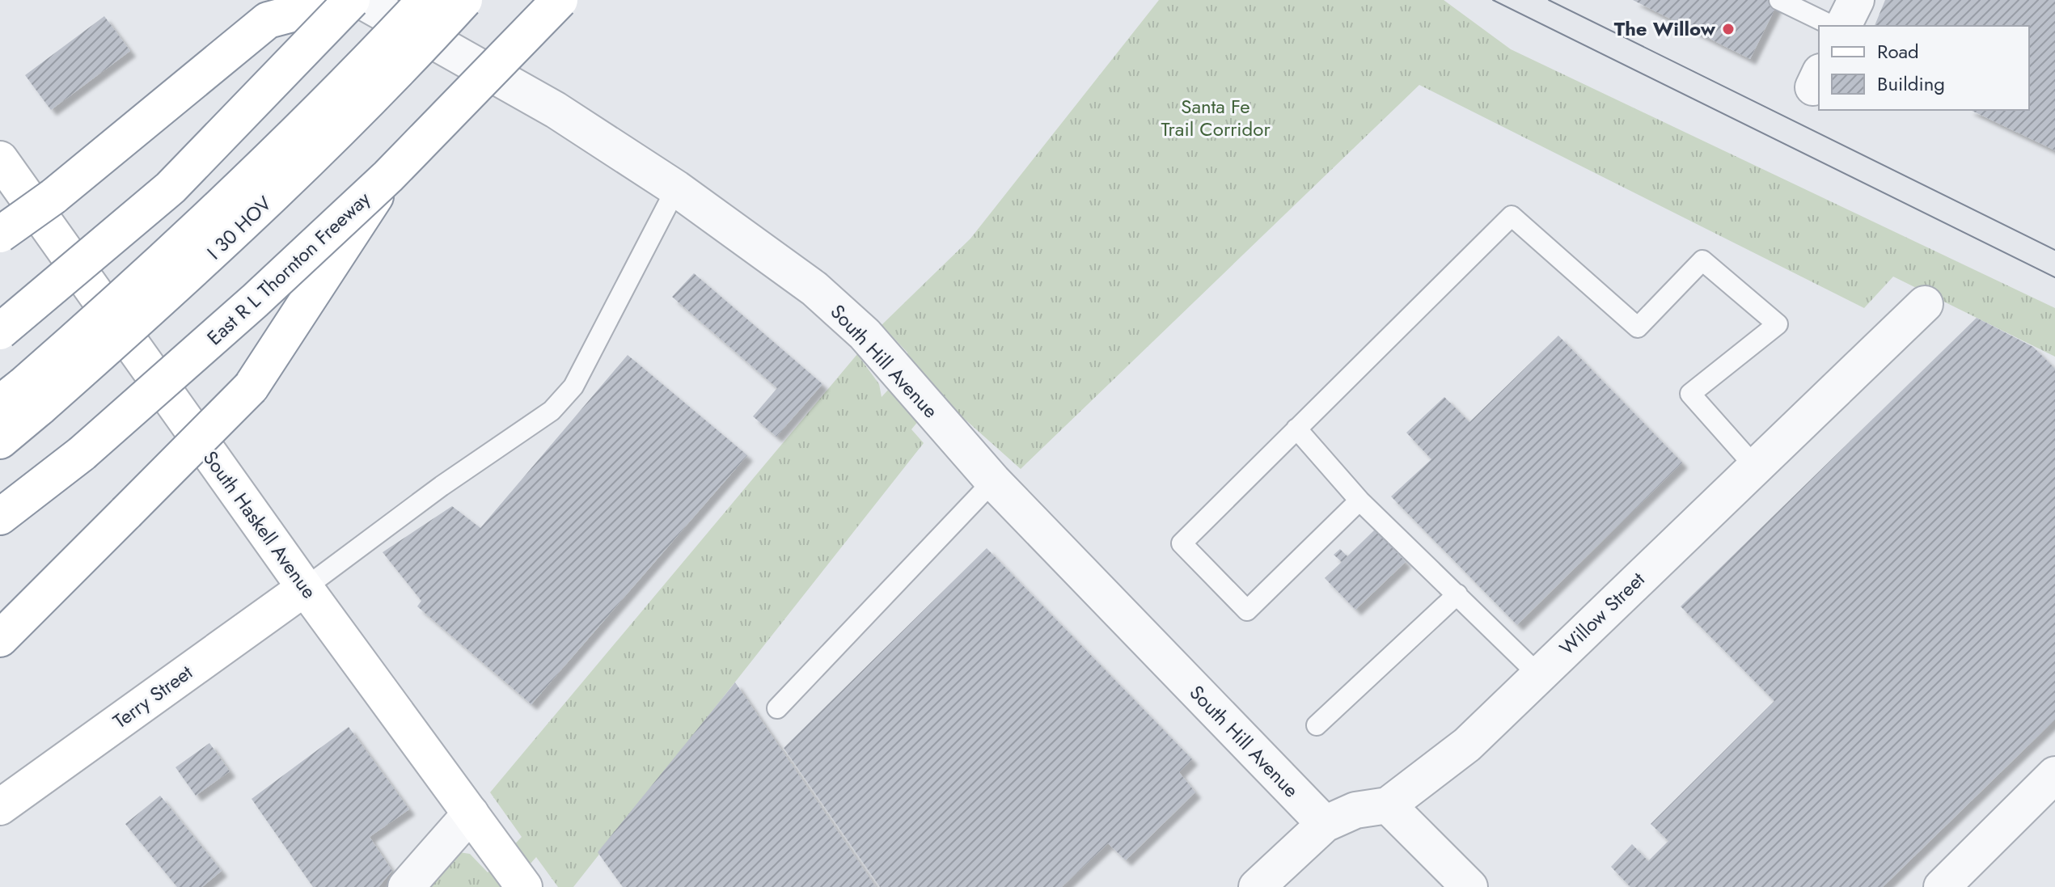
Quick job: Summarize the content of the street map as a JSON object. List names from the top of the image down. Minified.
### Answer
{"streets":{"main road":["I 30 HOV","East R L Thornton Freeway","South Haskell Avenue","Terry Street"],"street":["South Hill Avenue","Willow Street"]},"crossings":[["South Hill Avenue","Willow Street"],["South Haskell Avenue","Terry Street"]],"parks":["Santa Fe Trail Corridor"],"places":["The Willow"],"legend":["Road","Building"]}
